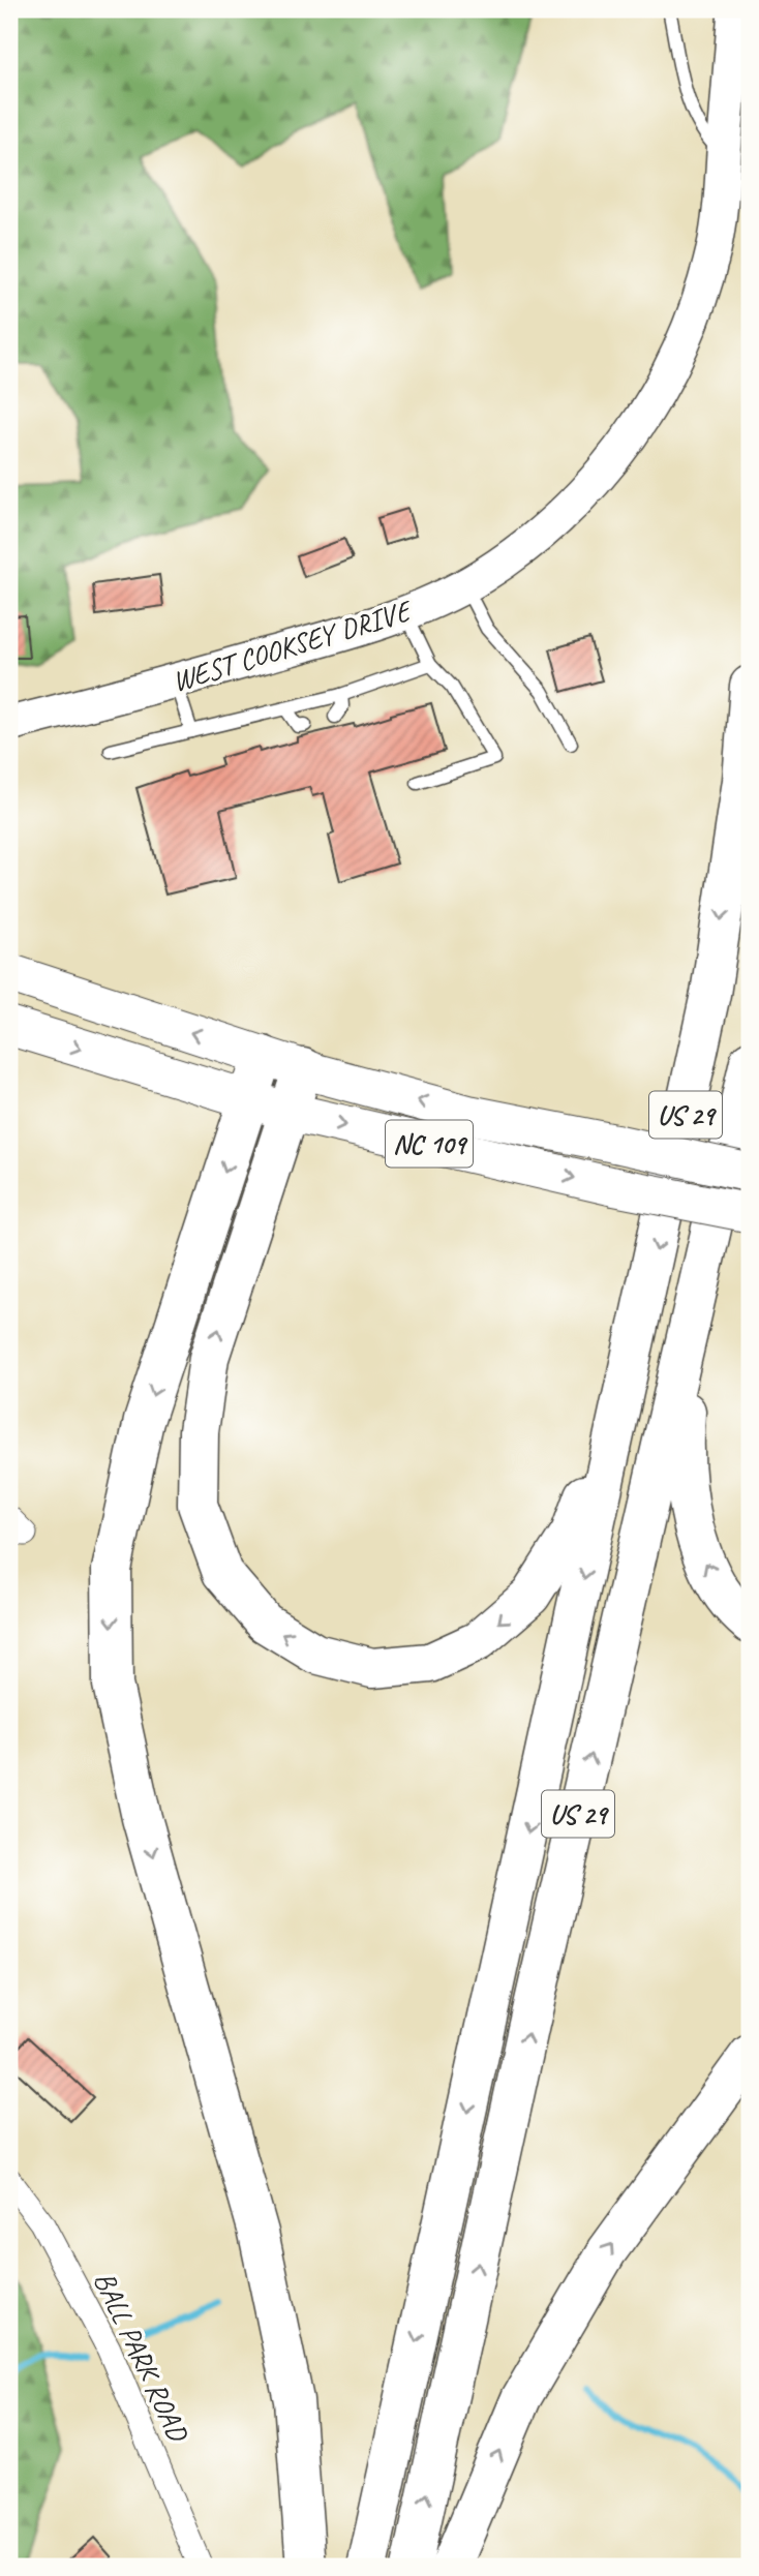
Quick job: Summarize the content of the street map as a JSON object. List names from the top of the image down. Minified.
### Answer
{"streets":{"highway":["US 29"],"main road":["NC 109"],"street":["WEST COOKSEY DRIVE","BALL PARK ROAD"]}}
